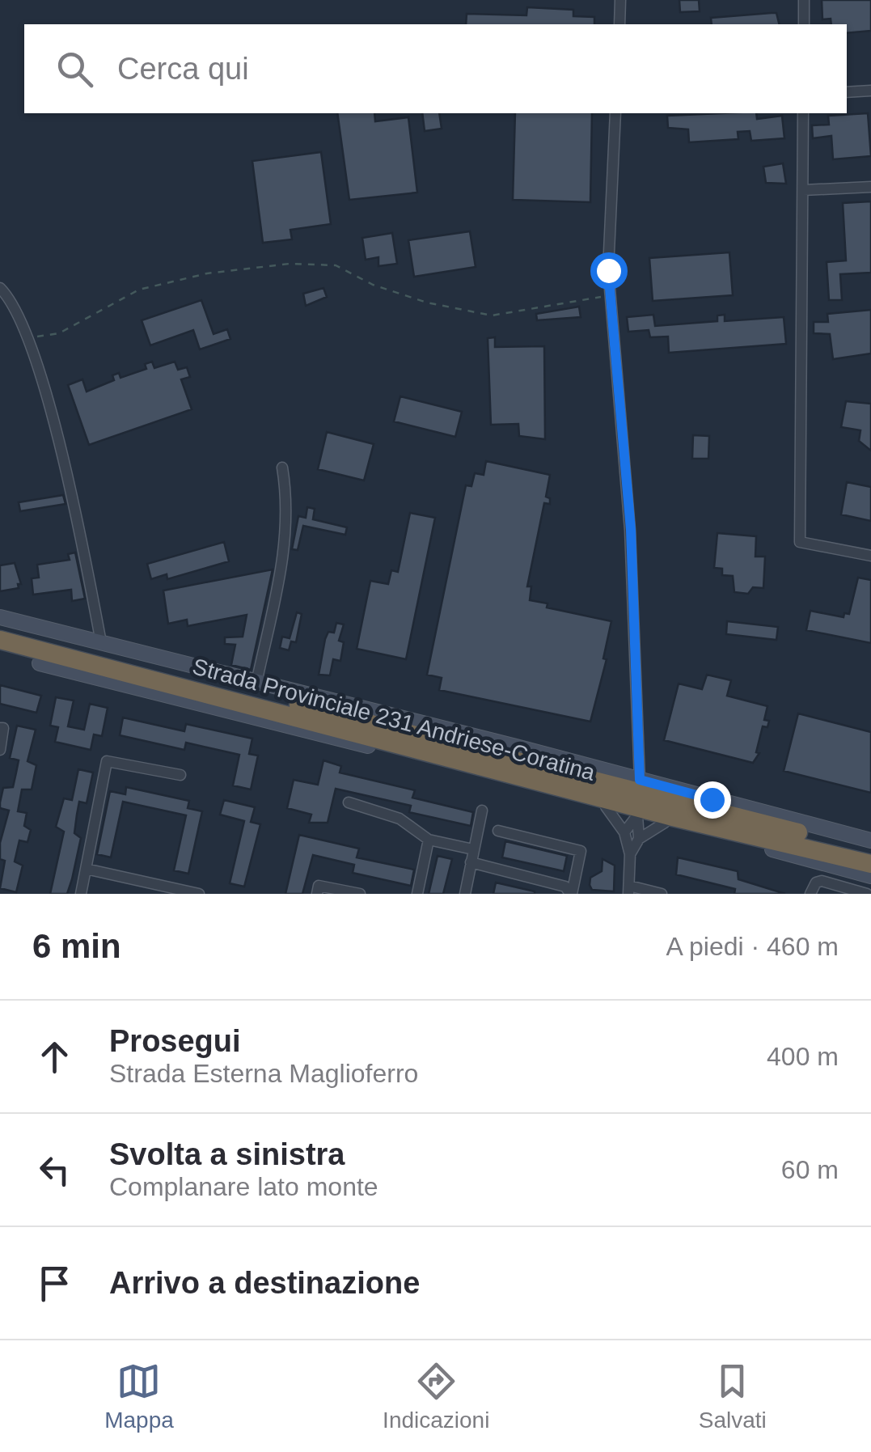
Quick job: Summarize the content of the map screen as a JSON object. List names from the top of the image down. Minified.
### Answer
{"streets":{"highway":["Strada Provinciale 231 Andriese-Coratina"]},"page":{"search":"Cerca qui","heading":["6 min","A piedi · 460 m"],"list":[["Prosegui","Strada Esterna Maglioferro","400 m"],["Svolta a sinistra","Complanare lato monte","60 m"],"Arrivo a destinazione"],"nav":["Mappa","Indicazioni","Salvati"]}}
